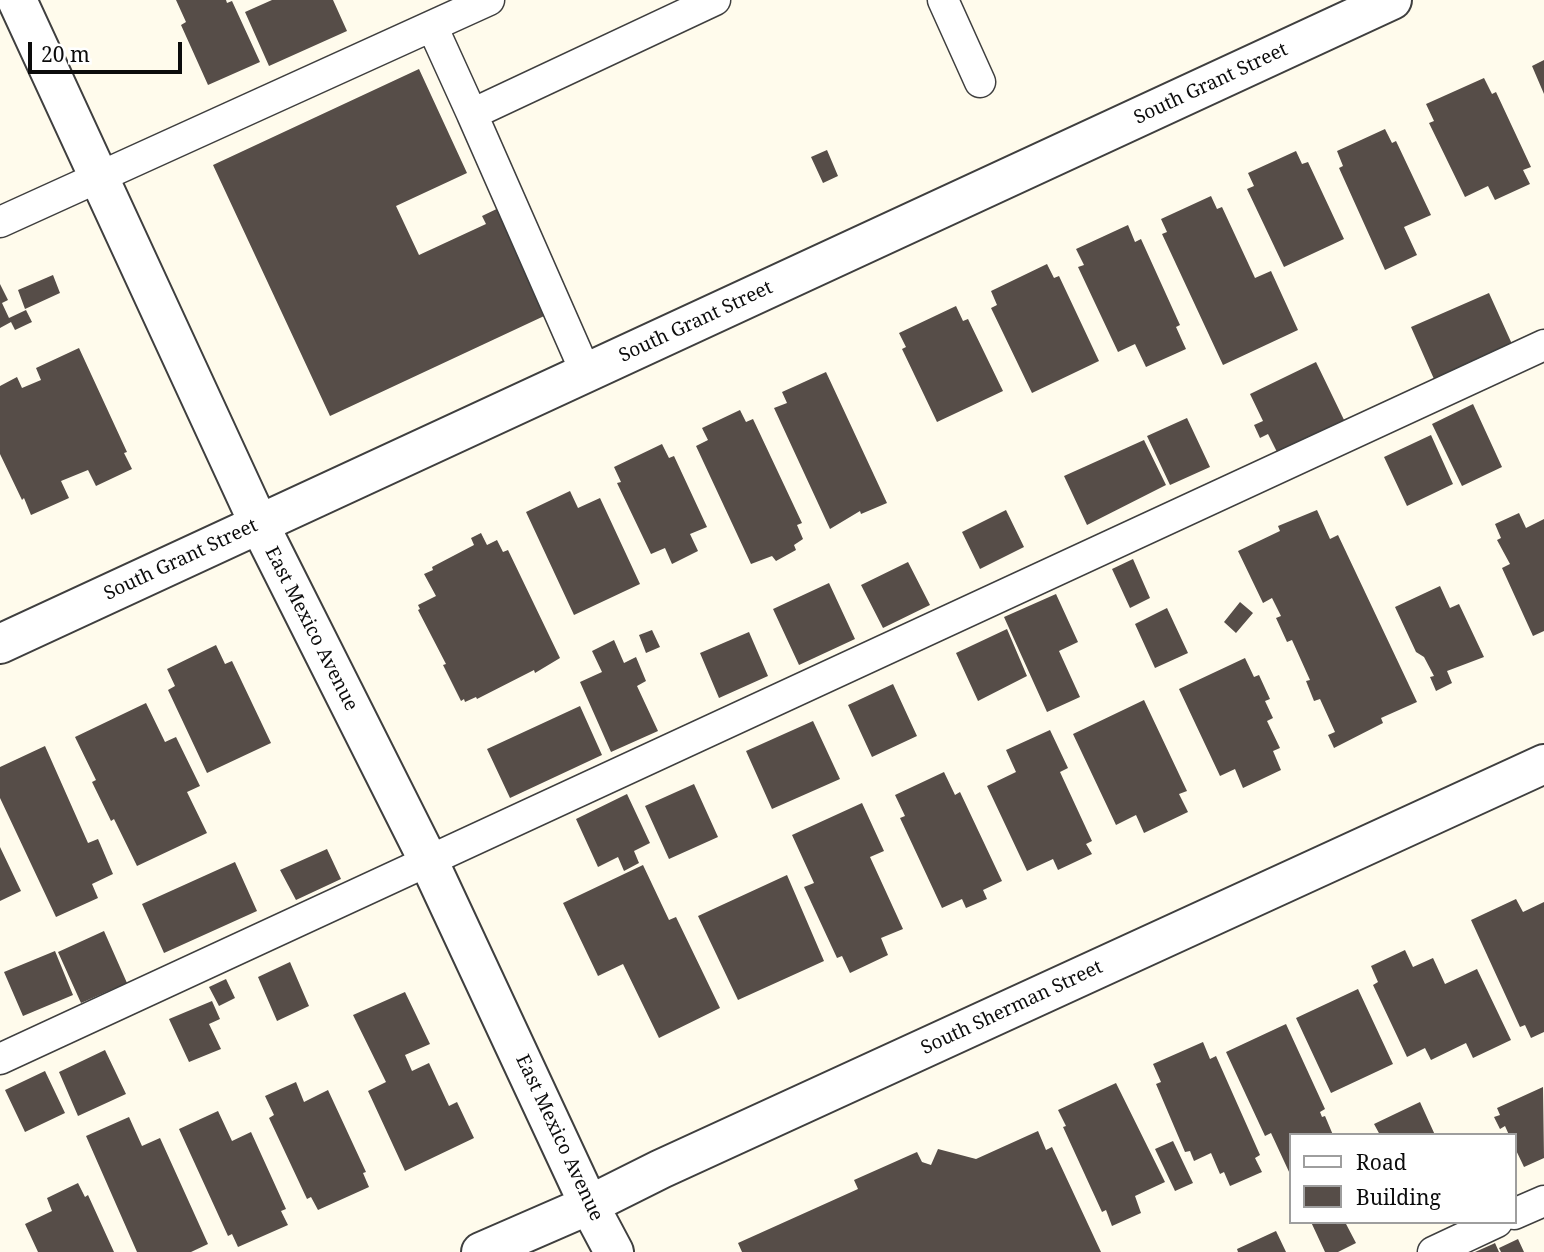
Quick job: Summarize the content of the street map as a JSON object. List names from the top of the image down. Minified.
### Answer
{"streets":{"street":["South Grant Street","East Mexico Avenue","South Sherman Street"]},"crossings":[["South Grant Street","East Mexico Avenue"],["East Mexico Avenue","South Sherman Street"]],"legend":["Road","Building"],"scale_bar":"20 m"}
